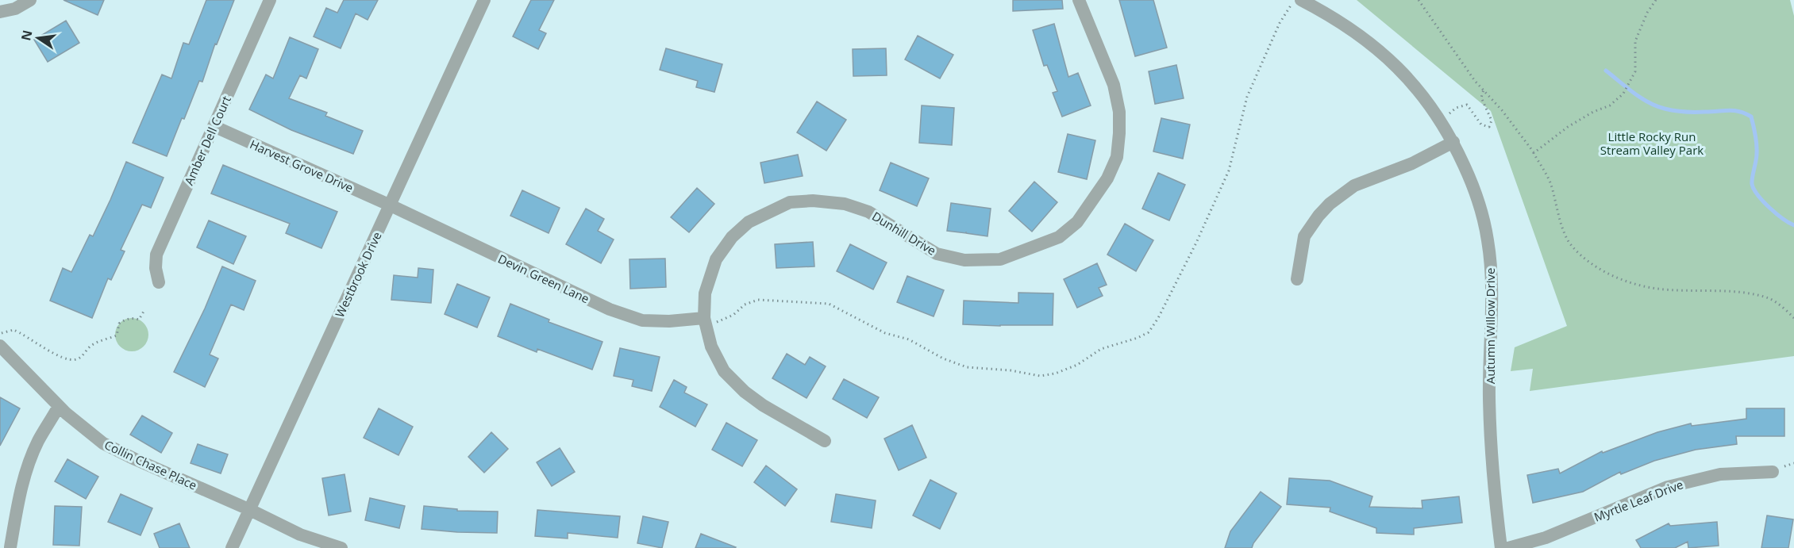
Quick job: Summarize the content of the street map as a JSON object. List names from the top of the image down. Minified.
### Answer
{"streets":{"street":["Amber Dell Court","Harvest Grove Drive","Dunhill Drive","Westbrook Drive","Devin Green Lane","Autumn Willow Drive","Collin Chase Place","Myrtle Leaf Drive"]},"crossings":[["Amber Dell Court","Harvest Grove Drive"],["Harvest Grove Drive","Westbrook Drive"],["Harvest Grove Drive","Devin Green Lane"],["Dunhill Drive","Devin Green Lane"],["Westbrook Drive","Devin Green Lane"],["Westbrook Drive","Collin Chase Place"]],"parks":["Little Rocky Run Stream Valley Park"],"north":"left"}
